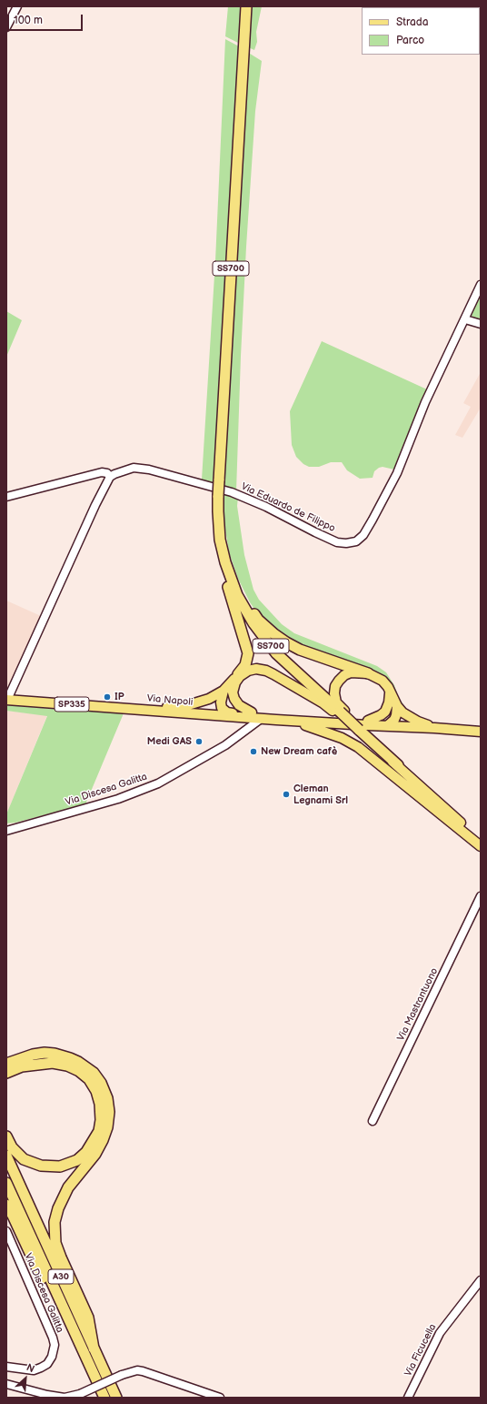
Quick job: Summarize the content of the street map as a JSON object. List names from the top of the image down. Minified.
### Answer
{"streets":{"highway":["SS700","A30"],"main road":["Via Napoli","SP335"],"street":["Via Eduardo de Filippo","Via Discesa Galitta","Via Mastrantuono","Via Ficucella"]},"crossings":[["Via Napoli","SP335"],["Via Napoli","Via Discesa Galitta"]],"places":["IP","Medi GAS","New Dream cafè","Cleman Legnami Srl"],"legend":["Strada","Parco"],"scale_bar":"100 m","north":"top right"}
